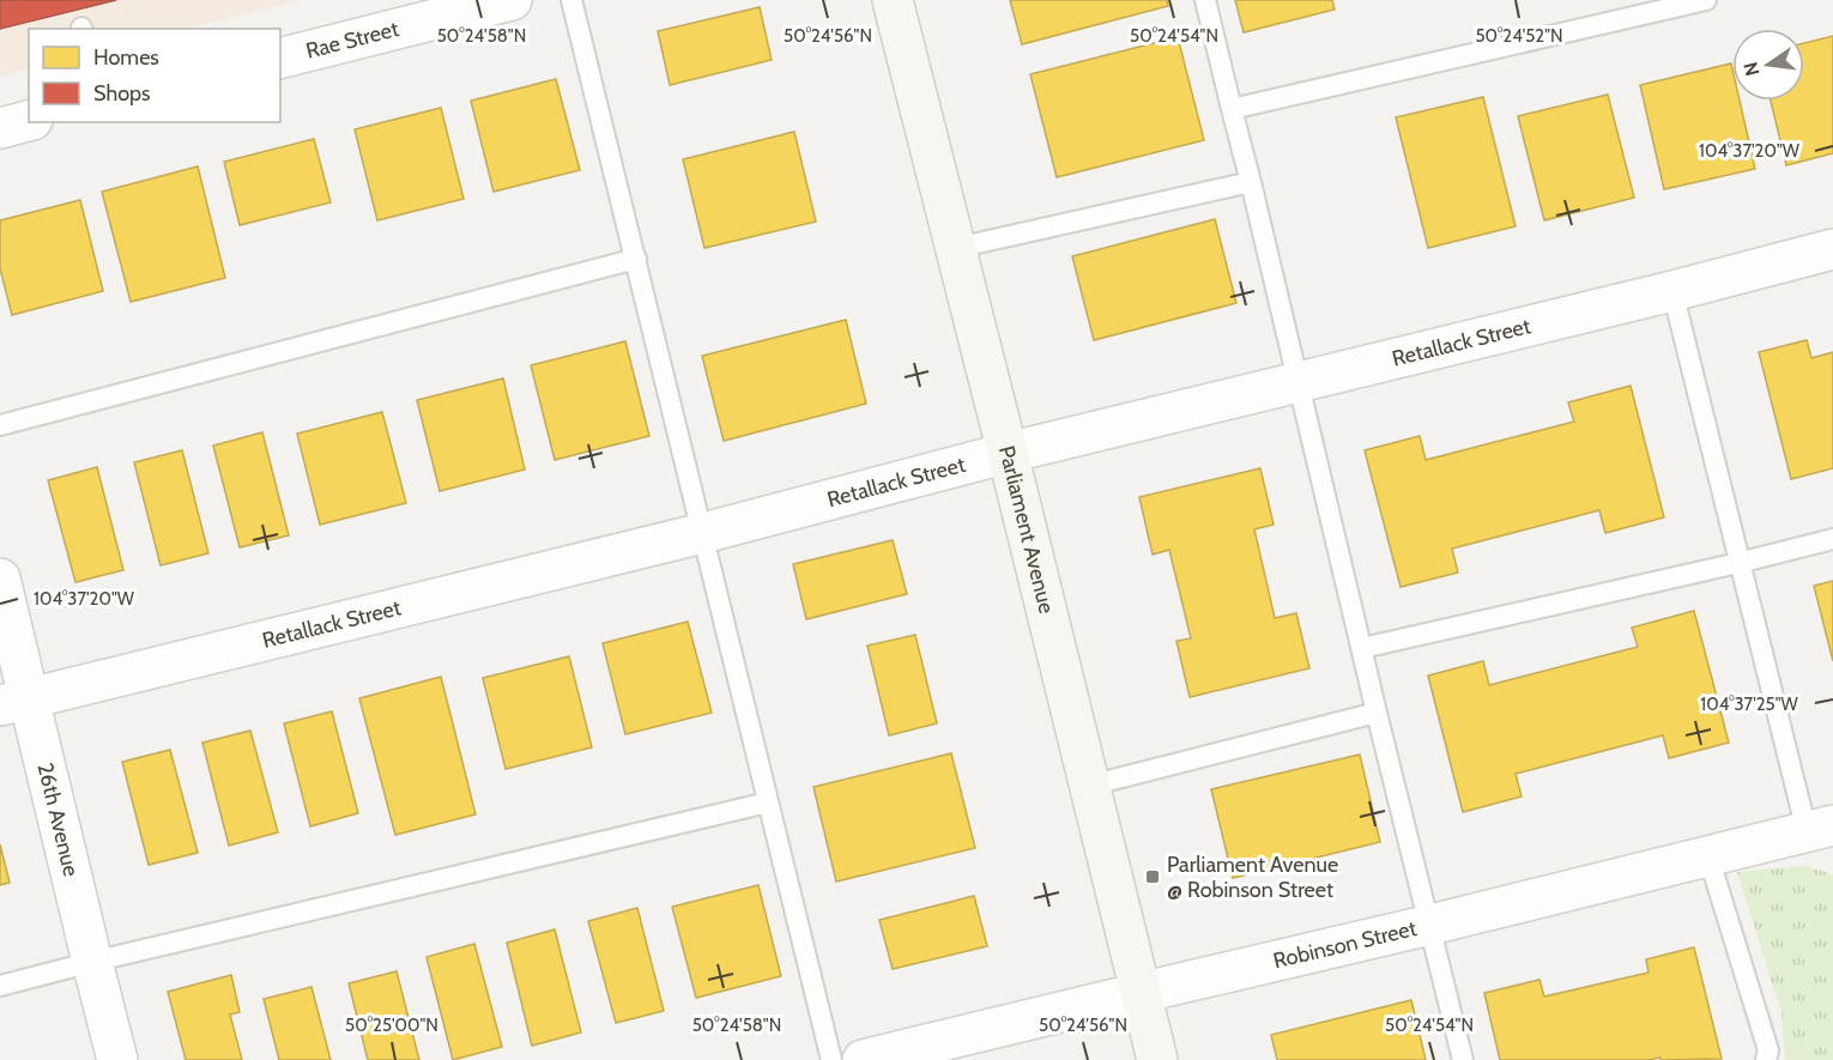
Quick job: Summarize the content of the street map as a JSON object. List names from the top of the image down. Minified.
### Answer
{"streets":{"main road":["Parliament Avenue"],"street":["Rae Street","Retallack Street","26th Avenue","Robinson Street"]},"crossings":[["Retallack Street","Parliament Avenue"],["Retallack Street","26th Avenue"],["Parliament Avenue","Robinson Street"]],"places":{"transit":["Parliament Avenue @ Robinson Street"]},"legend":["Homes","Shops"],"north":"left","coordinates":["50°24'54\"N","50°24'52\"N","50°24'58\"N","50°24'56\"N","104°37'20\"W","104°37'25\"W","50°25'00\"N"]}
